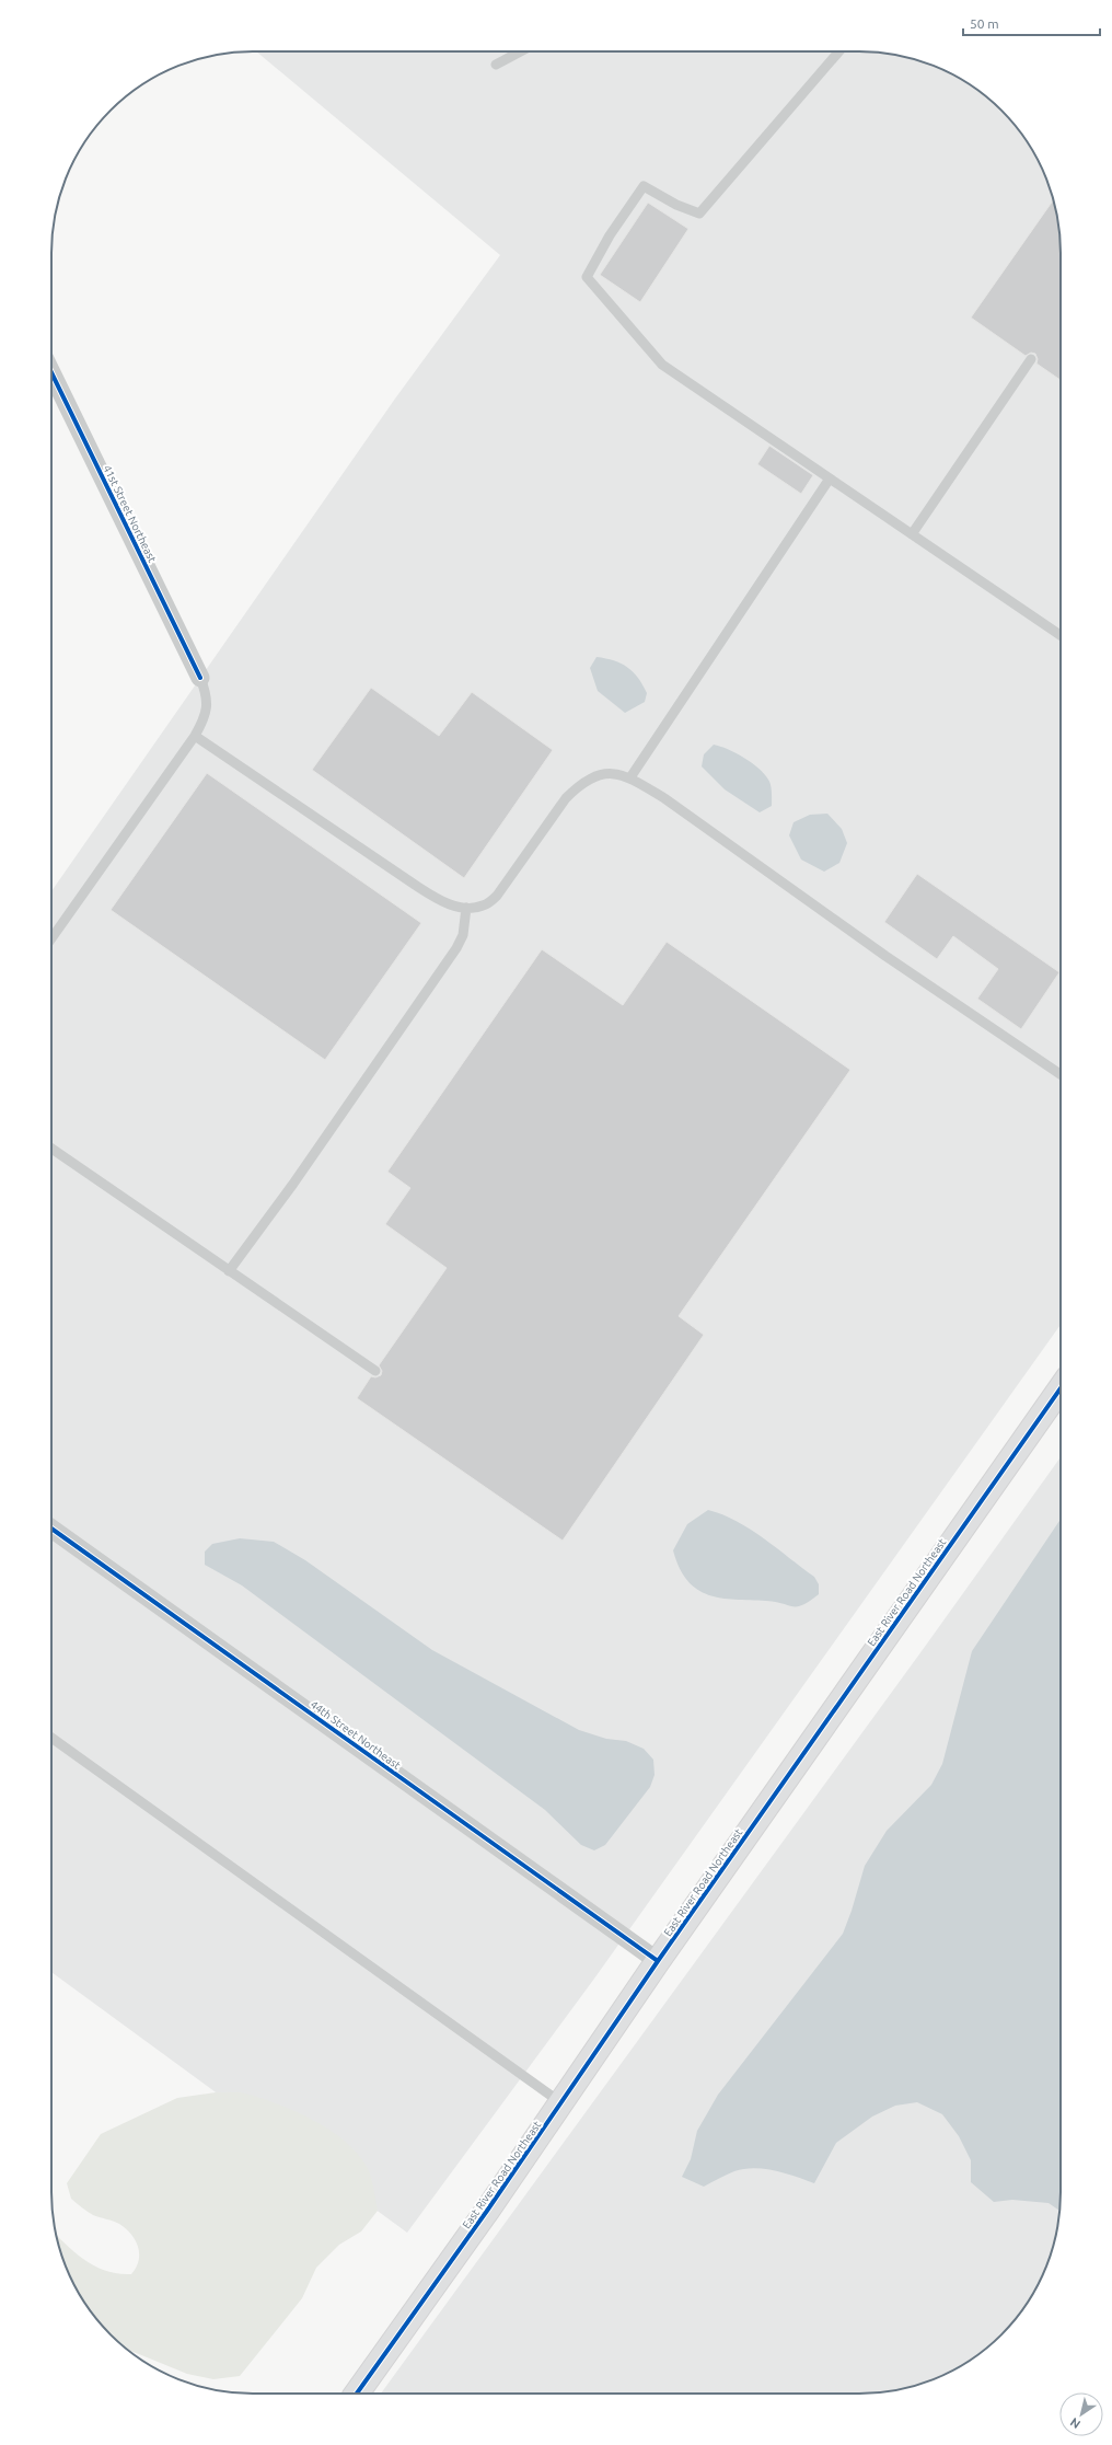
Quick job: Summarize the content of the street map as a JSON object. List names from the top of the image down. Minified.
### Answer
{"streets":{"street":["41st Street Northeast","East River Road Northeast","44th Street Northeast"]},"crossings":[["East River Road Northeast","44th Street Northeast"]],"scale_bar":"50 m","north":"bottom left"}
